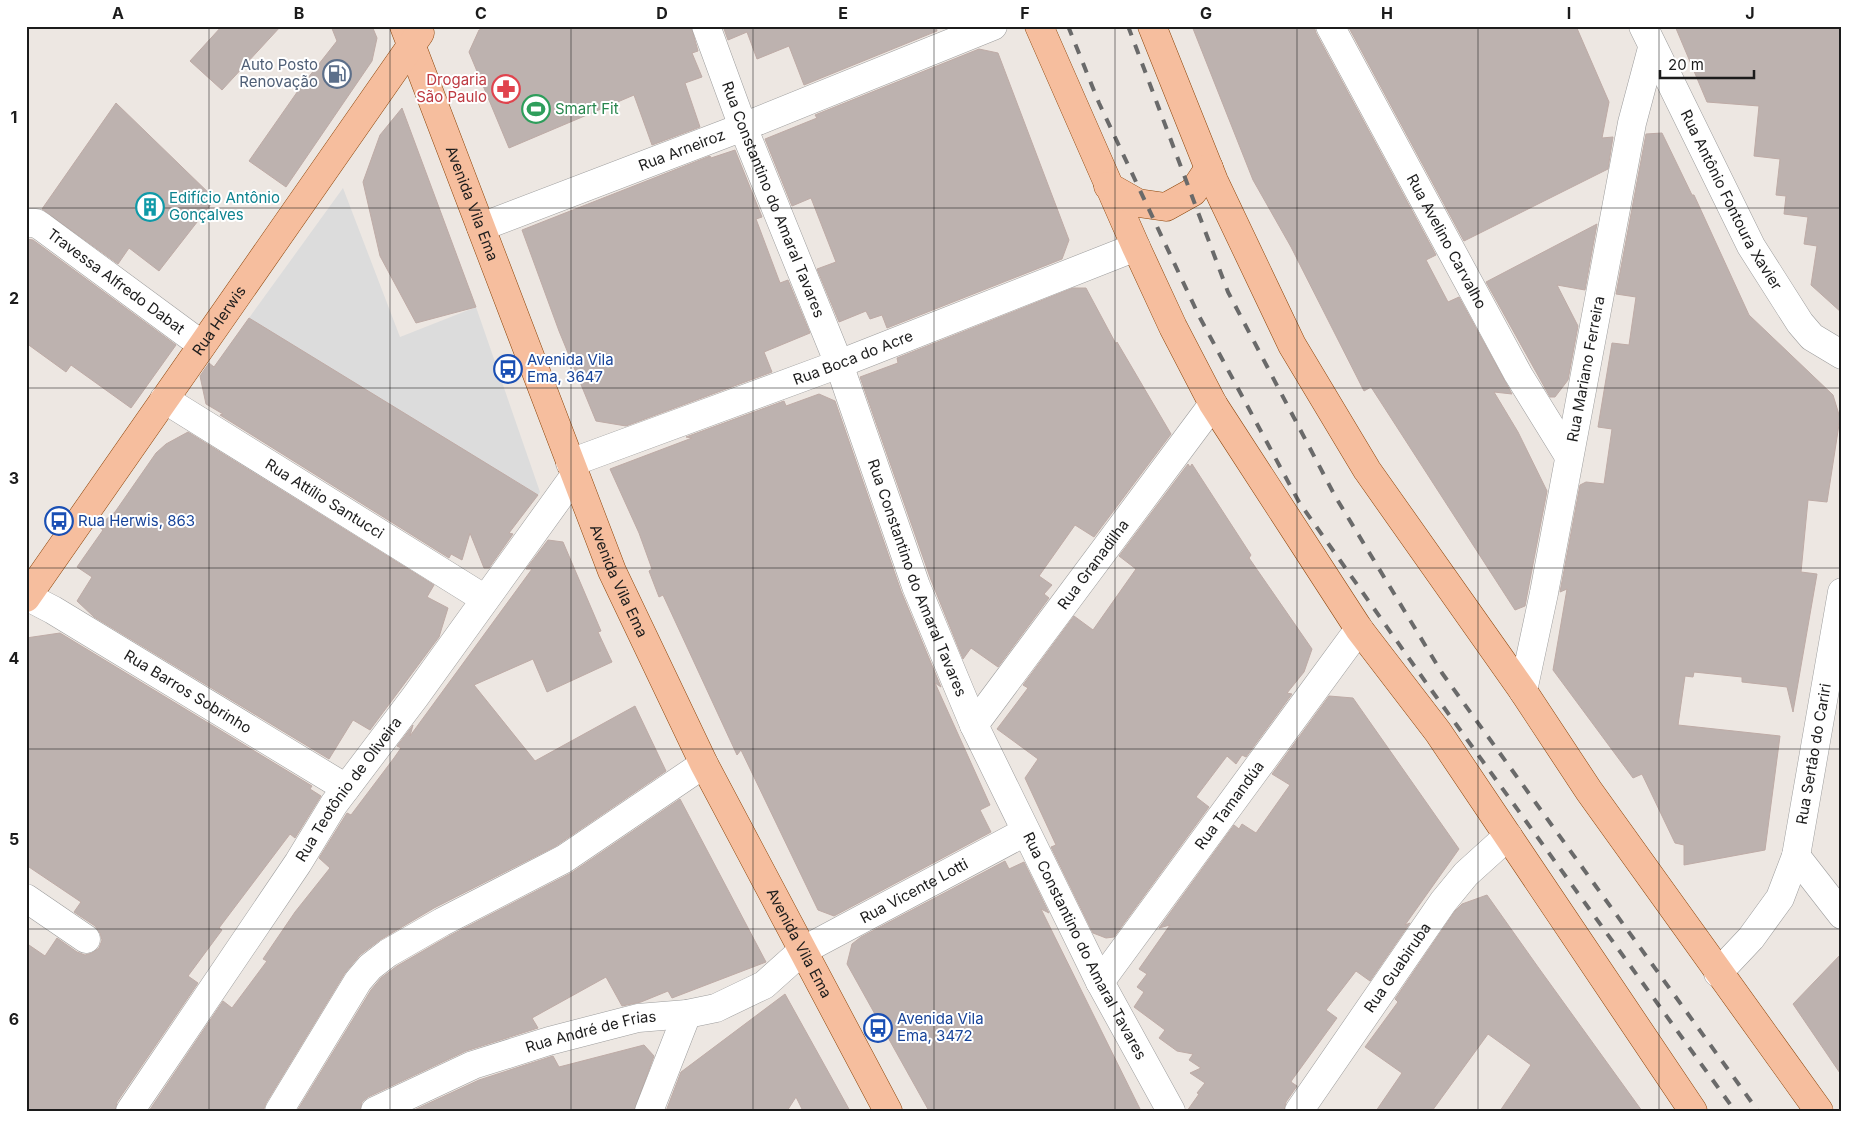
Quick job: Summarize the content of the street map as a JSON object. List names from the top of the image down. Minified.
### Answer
{"streets":{"main road":["Avenida Vila Ema","Rua Herwis"],"street":["Rua Arneiroz","Rua Antônio Fontoura Xavier","Rua Constantino do Amaral Tavares","Rua Avelino Carvalho","Travessa Alfredo Dabat","Rua Boca do Acre","Rua Mariano Ferreira","Rua Attílio Santucci","Rua Granadilha","Rua Barros Sobrinho","Rua Sertão do Cariri","Rua Teotônio de Oliveira","Rua Tamandúa","Rua Vicente Lotti","Rua Guabiruba","Rua André de Frias"]},"crossings":[["Rua Arneiroz","Rua Constantino do Amaral Tavares"],["Rua Arneiroz","Avenida Vila Ema"],["Rua Antônio Fontoura Xavier","Rua Mariano Ferreira"],["Rua Constantino do Amaral Tavares","Rua Boca do Acre"],["Rua Constantino do Amaral Tavares","Rua Granadilha"],["Rua Constantino do Amaral Tavares","Rua Tamandúa"],["Rua Constantino do Amaral Tavares","Rua Vicente Lotti"],["Avenida Vila Ema","Rua Herwis"],["Avenida Vila Ema","Rua Boca do Acre"],["Avenida Vila Ema","Rua Teotônio de Oliveira"],["Avenida Vila Ema","Rua Vicente Lotti"],["Avenida Vila Ema","Rua André de Frias"],["Rua Avelino Carvalho","Rua Mariano Ferreira"],["Travessa Alfredo Dabat","Rua Herwis"],["Rua Herwis","Rua Attílio Santucci"],["Rua Herwis","Rua Barros Sobrinho"],["Rua Boca do Acre","Rua Teotônio de Oliveira"],["Rua Attílio Santucci","Rua Teotônio de Oliveira"],["Rua Barros Sobrinho","Rua Teotônio de Oliveira"],["Rua Vicente Lotti","Rua André de Frias"]],"places":{"fuel station":["Auto Posto Renovação"],"pharmacy":["Drogaria São Paulo"],"sports":["Smart Fit"],"building":["Edifício Antônio Gonçalves"],"bus stop":["Avenida Vila Ema, 3647","Rua Herwis, 863","Avenida Vila Ema, 3472"]},"scale_bar":"20 m","grid":{"columns":["A","B","C","D","E","F","G","H","I","J"],"rows":["1","2","3","4","5","6"]}}
